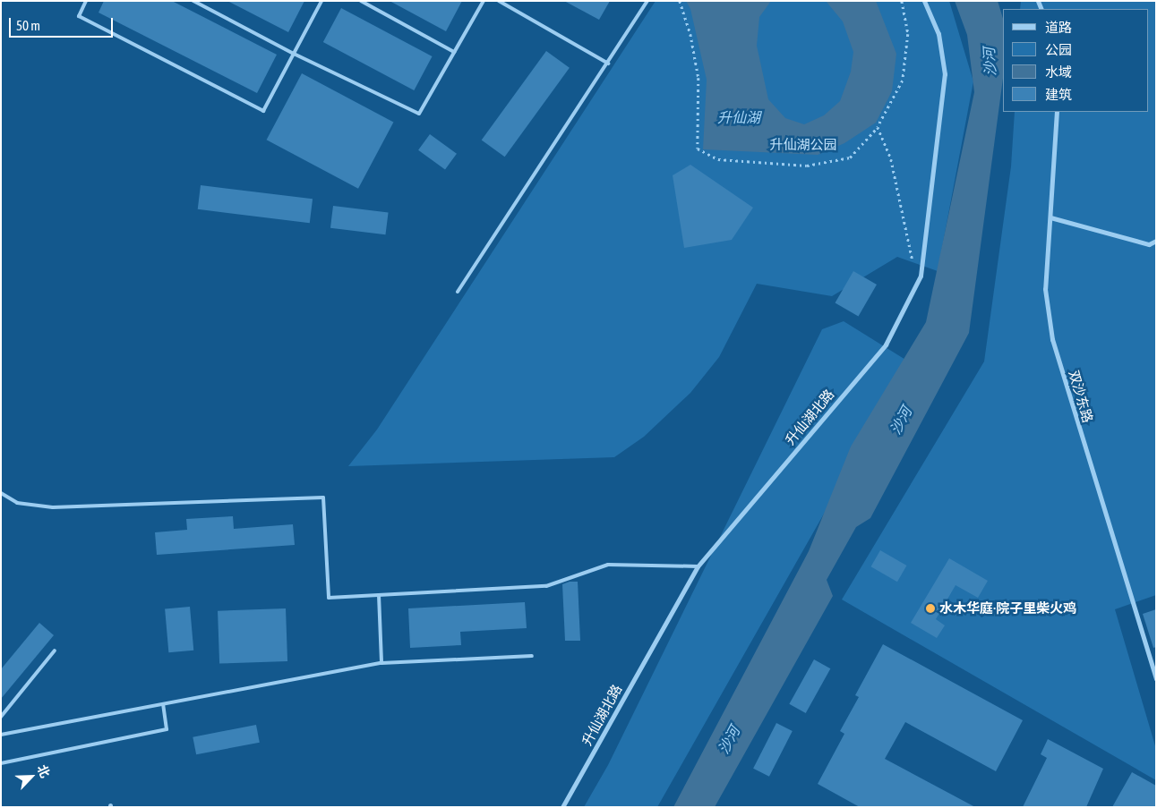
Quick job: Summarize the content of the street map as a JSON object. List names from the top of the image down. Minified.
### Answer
{"streets":{"street":["双沙东路","升仙湖北路"]},"water":["沙河","升仙湖"],"parks":["升仙湖公园"],"places":["水木华庭·院子里柴火鸡"],"legend":["道路","公园","水域","建筑"],"scale_bar":"50 m","north":"top right"}
